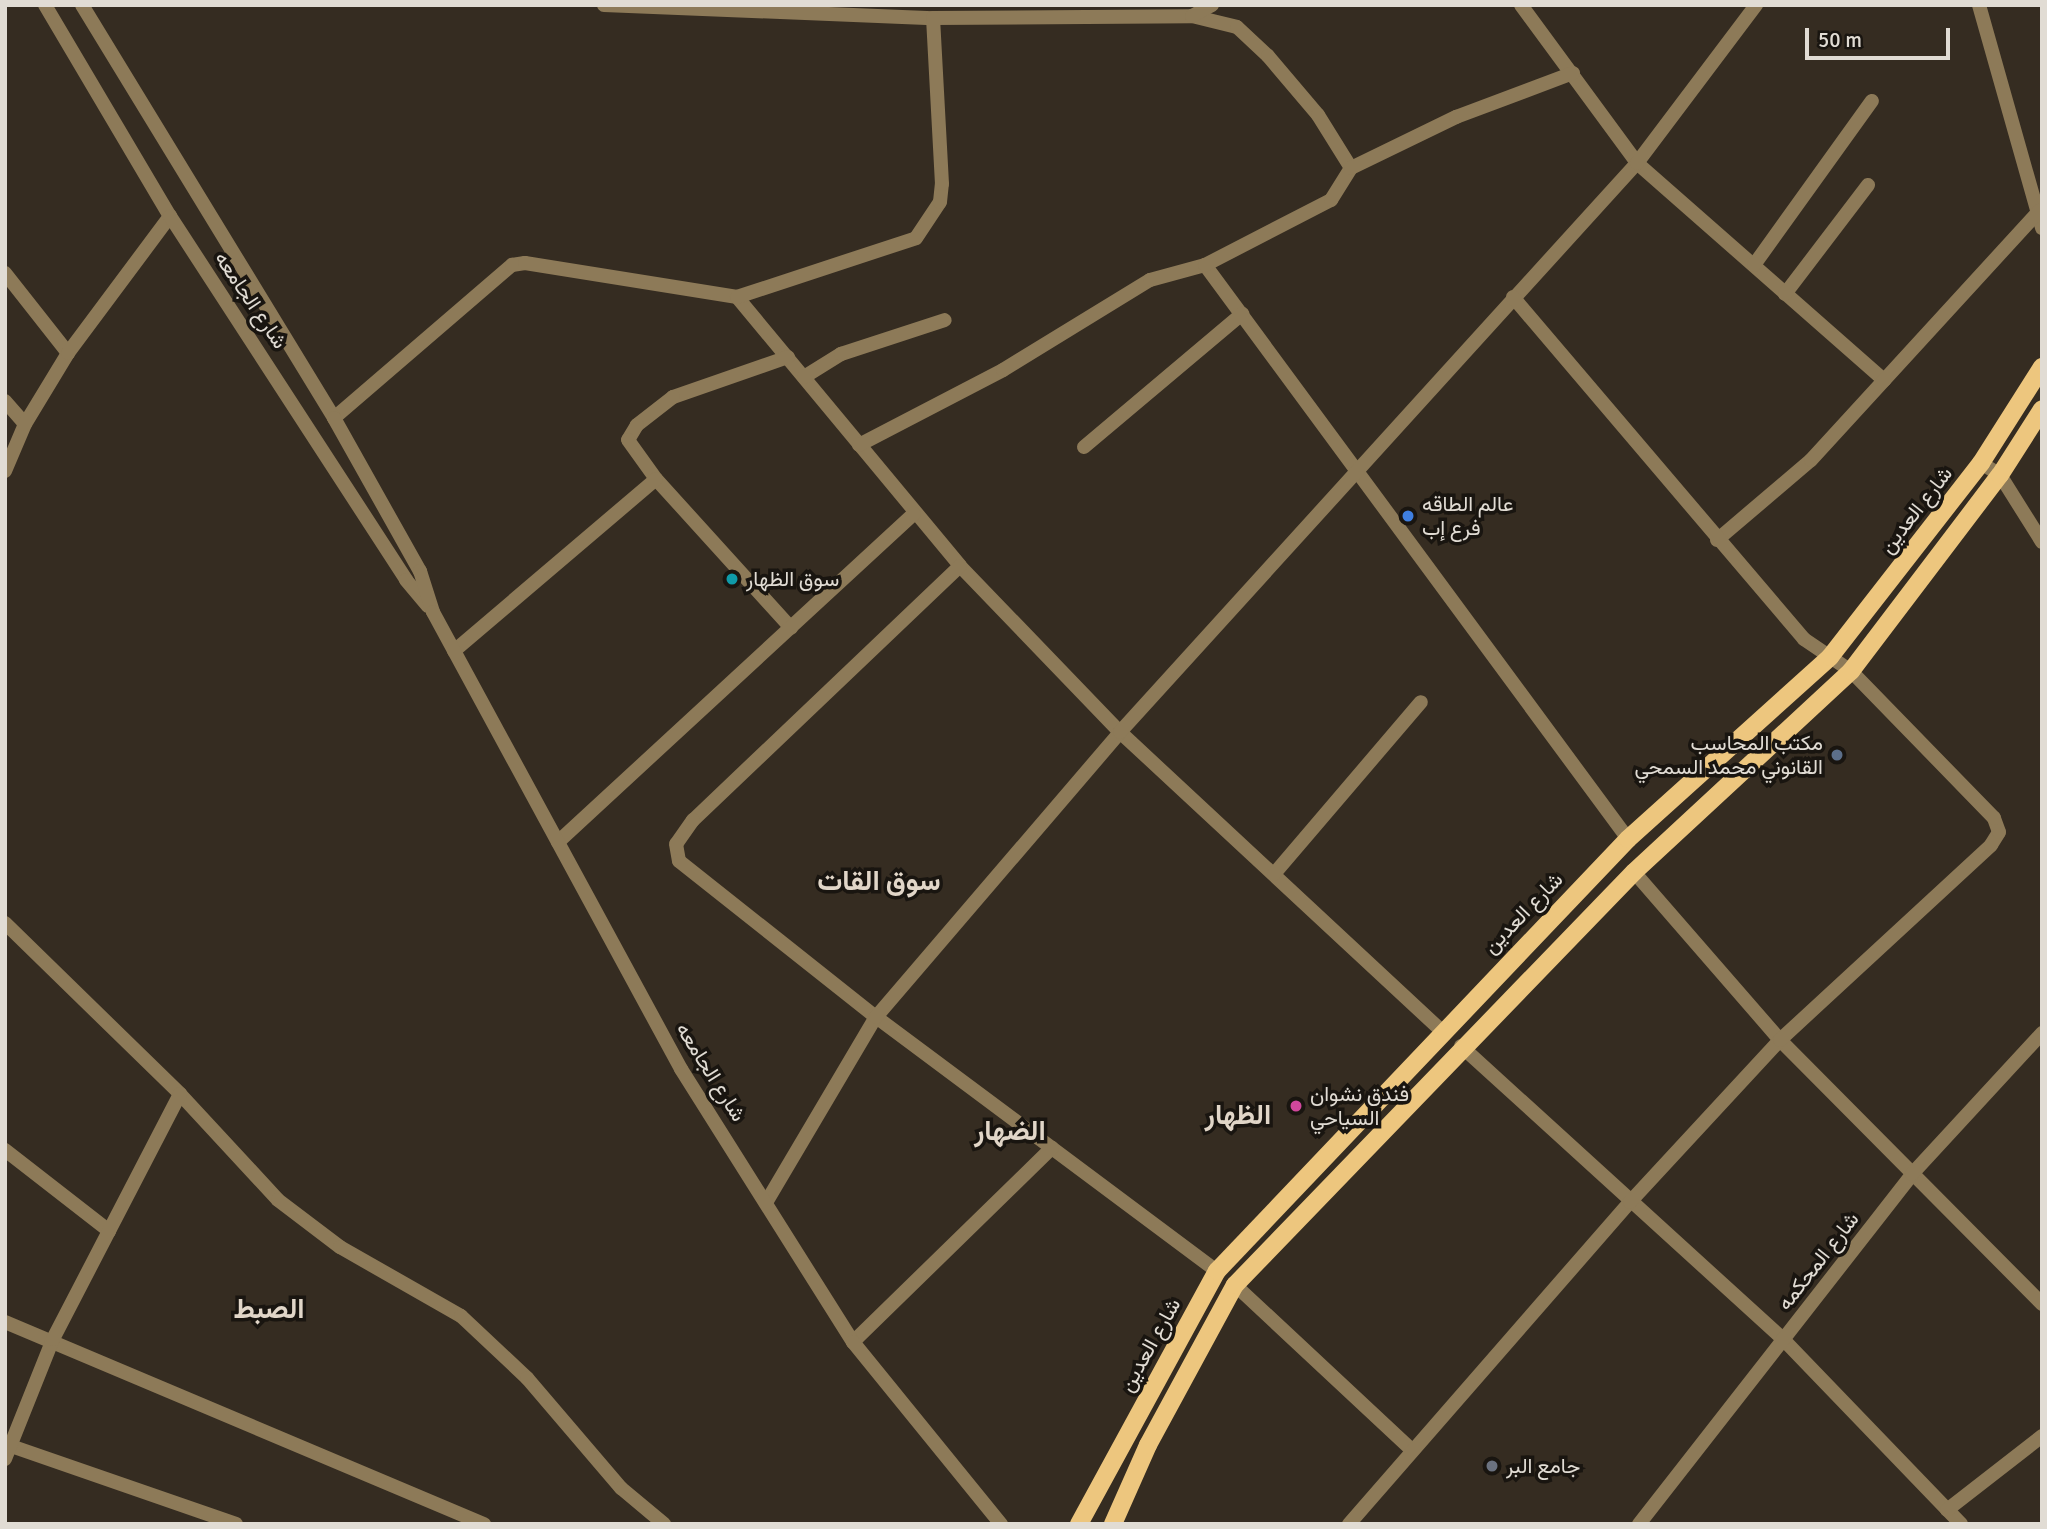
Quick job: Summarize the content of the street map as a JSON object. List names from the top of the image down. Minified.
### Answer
{"streets":{"main road":["شارع العدين"],"street":["شارع الجامعه","شارع المحكمه"]},"districts":["سوق القات","الظهار","الضهار","الصبط"],"places":["عالم الطاقه فرع إب","سوق الظهار","مكتب المحاسب القانوني محمد السمحي","فندق نشوان السياحي","جامع البر"],"scale_bar":"50 m"}
